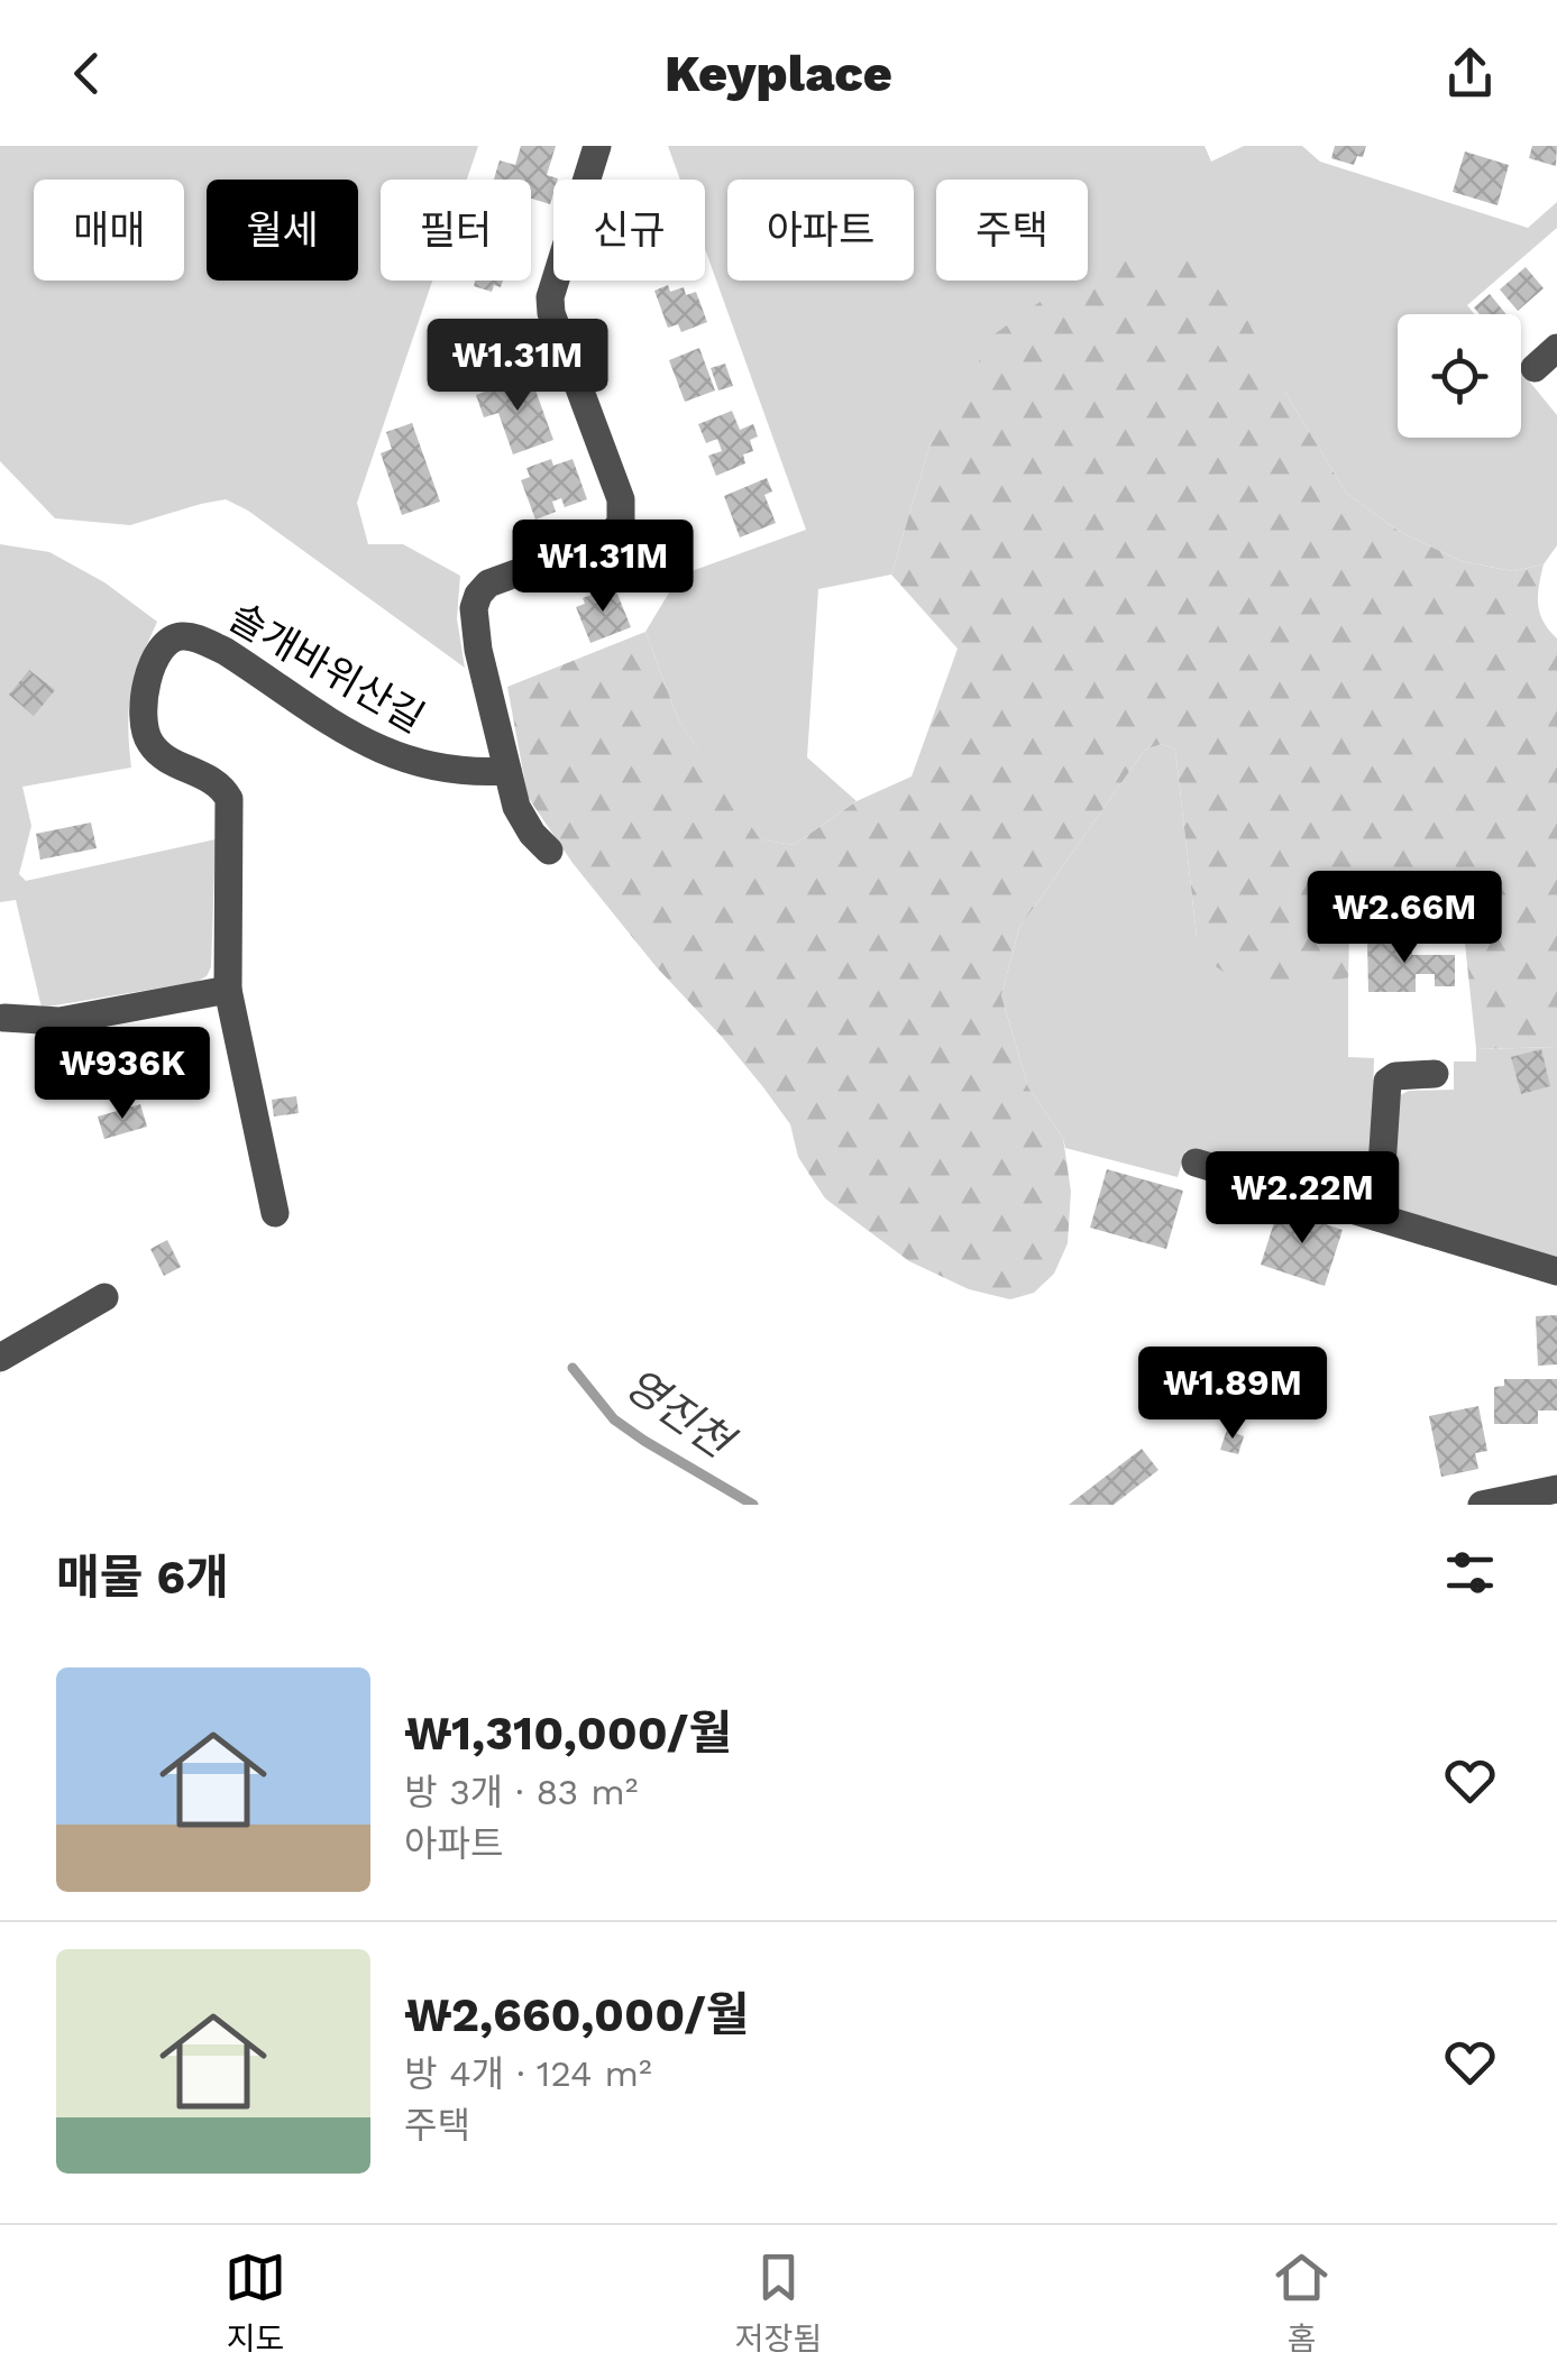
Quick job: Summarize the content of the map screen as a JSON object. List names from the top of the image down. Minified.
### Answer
{"streets":{"lane":["솔개바위산길"]},"water":["영진천"],"page":{"header":"Keyplace","chip":["매매","월세","필터","신규","아파트","주택"],"price":["₩1.31M","₩1.31M","₩2.66M","₩936K","₩2.22M","₩1.89M"],"heading":"매물 6개","list":[{"name":"₩1,310,000/월","note":"방 3개 · 83 m² · 아파트"},{"name":"₩2,660,000/월","note":"방 4개 · 124 m² · 주택"}],"tabs":["지도","저장됨","홈"]}}
